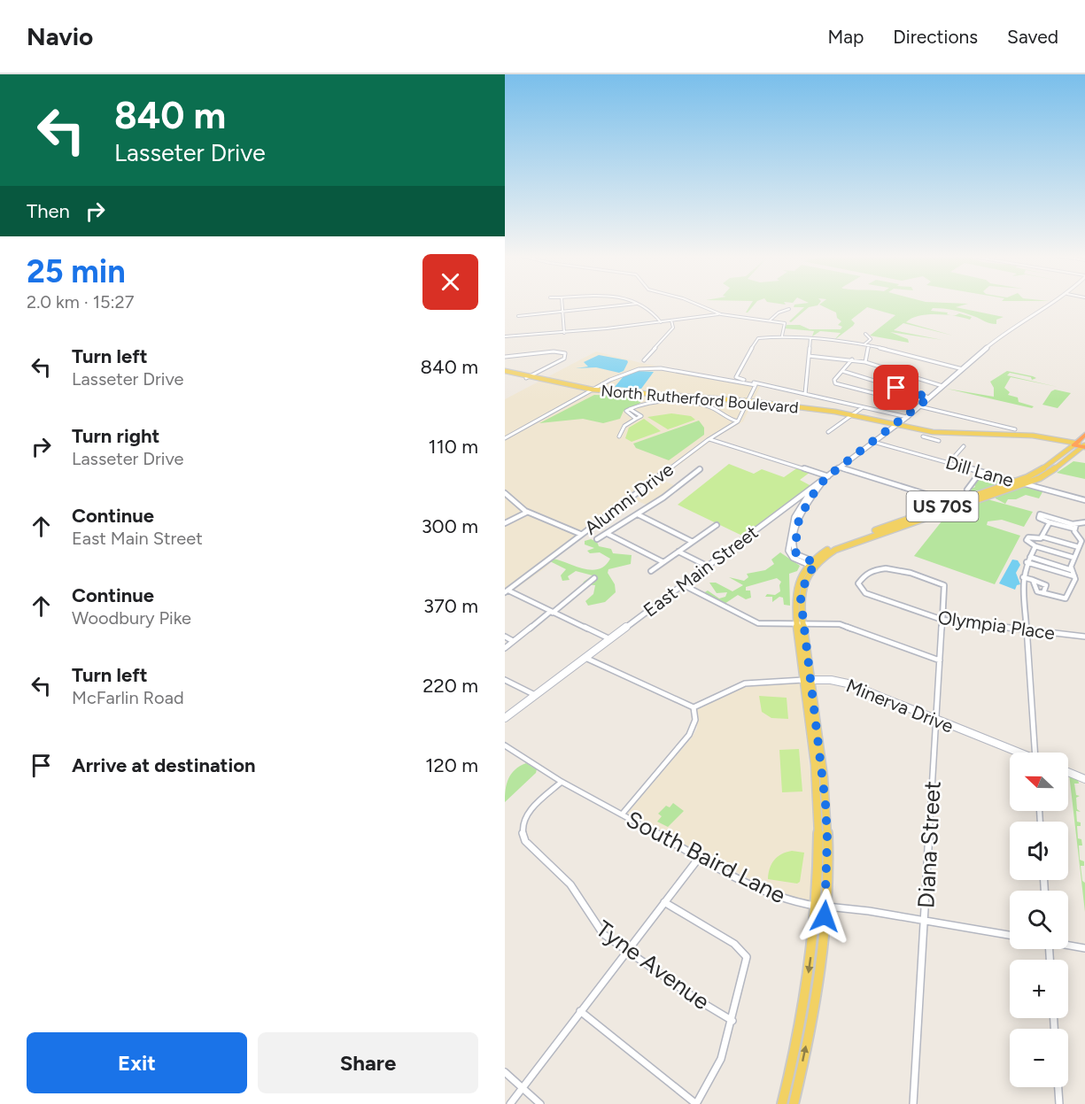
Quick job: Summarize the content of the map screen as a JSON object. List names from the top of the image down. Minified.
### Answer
{"streets":{"highway":["US 70S"],"main road":["North Rutherford Boulevard"],"street":["Dill Lane","Alumni Drive","East Main Street","Olympia Place","Minerva Drive","Diana Street","South Baird Lane","Tyne Avenue"]},"crossings":[["North Rutherford Boulevard","East Main Street"],["Dill Lane","US 70S"],["Dill Lane","East Main Street"],["Olympia Place","Diana Street"],["Minerva Drive","Diana Street"],["Diana Street","South Baird Lane"],["South Baird Lane","Tyne Avenue"]],"north":"left","page":{"header":"Navio","nav":["Map","Directions","Saved"],"turn":["840 m","Lasseter Drive"],"then":"Then","heading":["25 min","2.0 km · 15:27"],"list":[{"name":"Turn left","note":"Lasseter Drive","value":"840 m"},{"name":"Turn right","note":"Lasseter Drive","value":"110 m"},{"name":"Continue","note":"East Main Street","value":"300 m"},{"name":"Continue","note":"Woodbury Pike","value":"370 m"},{"name":"Turn left","note":"McFarlin Road","value":"220 m"},{"name":"Arrive at destination","value":"120 m"}],"map_buttons":["+","−"],"buttons":["Exit","Share"]}}
